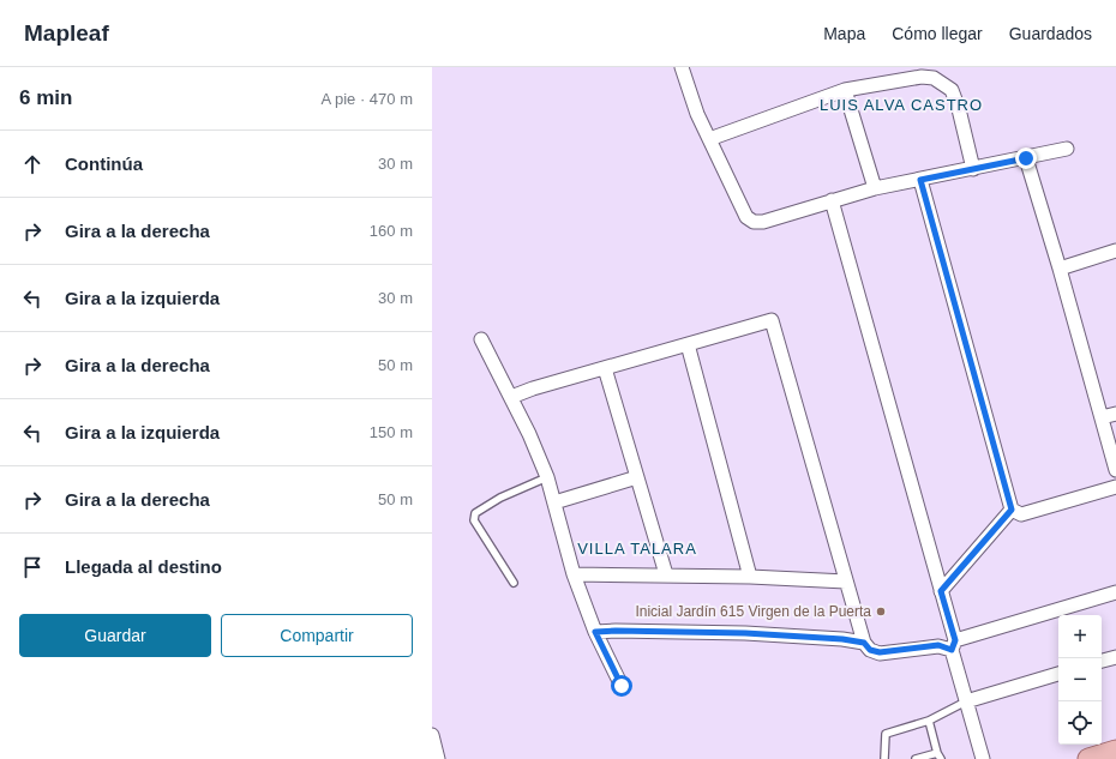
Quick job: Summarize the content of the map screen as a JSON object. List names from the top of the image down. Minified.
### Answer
{"districts":["LUIS ALVA CASTRO","VILLA TALARA"],"places":["Inicial Jardín 615 Virgen de la Puerta"],"page":{"header":"Mapleaf","nav":["Mapa","Cómo llegar","Guardados"],"heading":["6 min","A pie · 470 m"],"list":[["Continúa","30 m"],["Gira a la derecha","160 m"],["Gira a la izquierda","30 m"],["Gira a la derecha","50 m"],["Gira a la izquierda","150 m"],["Gira a la derecha","50 m"],"Llegada al destino"],"buttons":["Guardar","Compartir"],"map_buttons":["+","−"]}}
